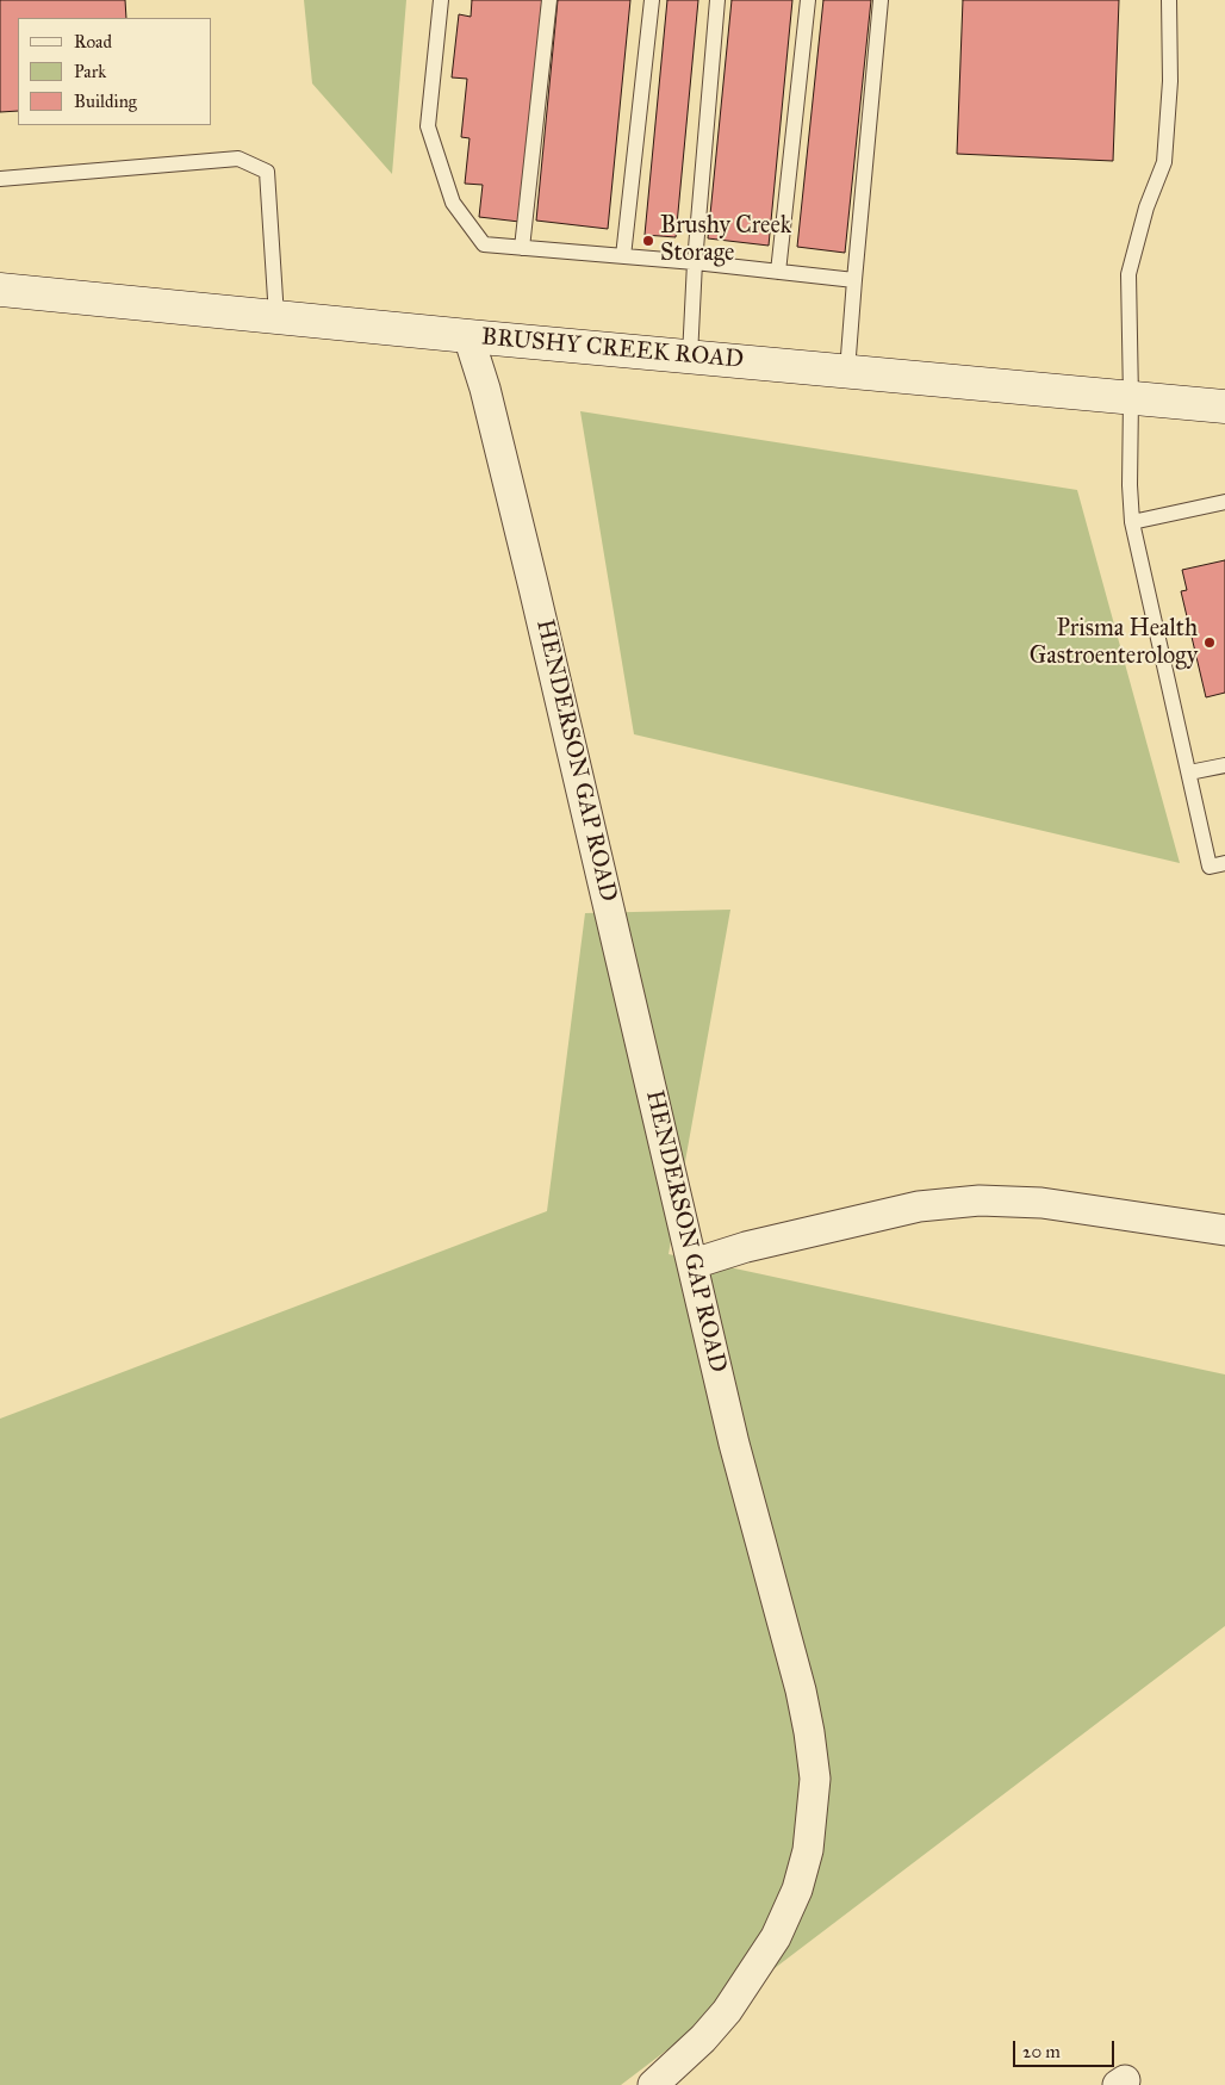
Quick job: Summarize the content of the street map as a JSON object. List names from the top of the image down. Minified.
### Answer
{"streets":{"main road":["BRUSHY CREEK ROAD"],"street":["HENDERSON GAP ROAD"]},"crossings":[["BRUSHY CREEK ROAD","HENDERSON GAP ROAD"]],"places":["Brushy Creek Storage","Prisma Health Gastroenterology"],"legend":["Road","Park","Building"],"scale_bar":"20 m"}
